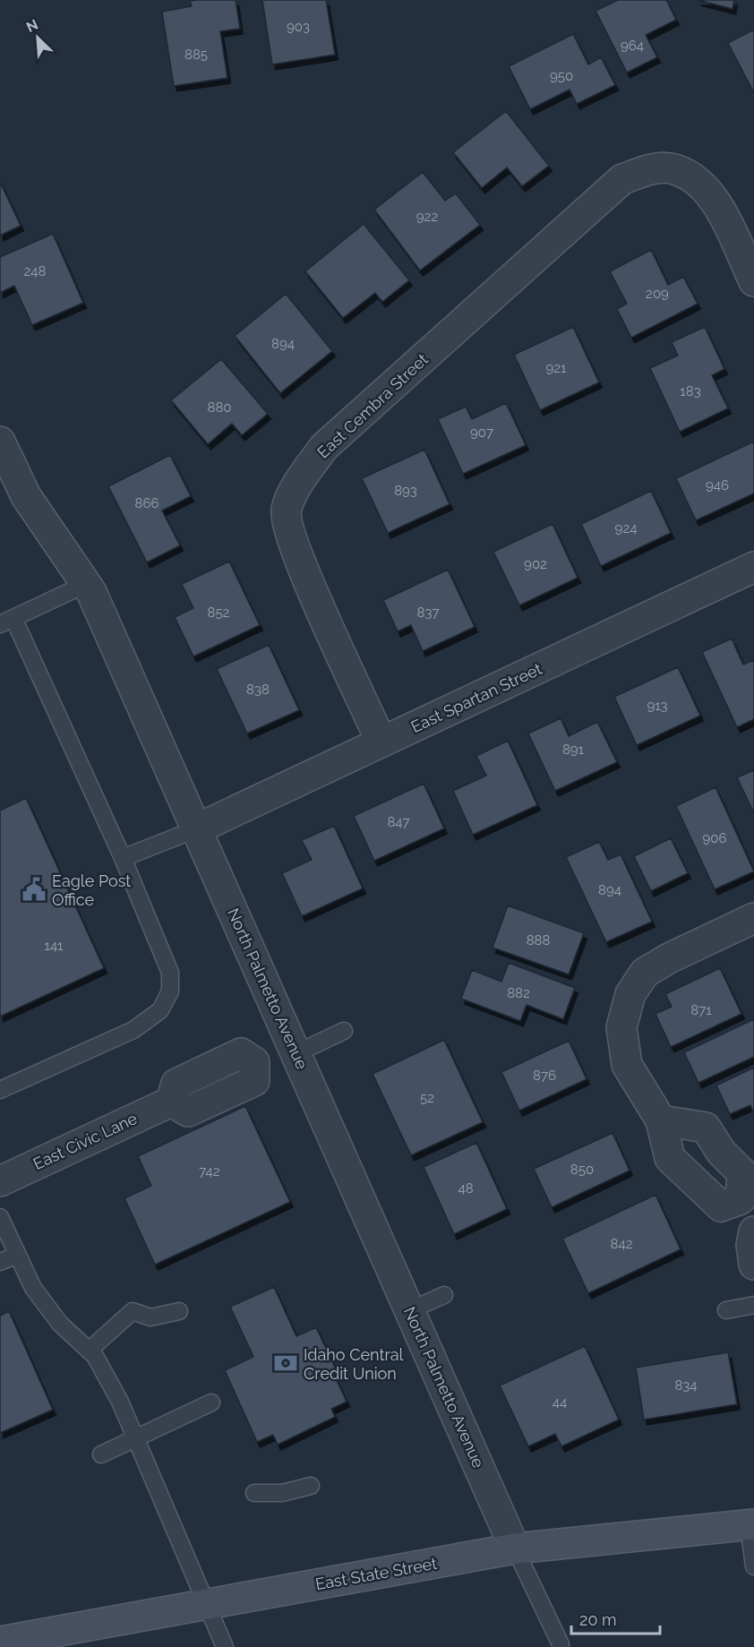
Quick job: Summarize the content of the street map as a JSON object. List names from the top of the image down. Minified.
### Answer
{"streets":{"main road":["East State Street"],"street":["East Cembra Street","East Spartan Street","North Palmetto Avenue","East Civic Lane"]},"crossings":[["East Cembra Street","East Spartan Street"],["East Spartan Street","North Palmetto Avenue"],["North Palmetto Avenue","East Civic Lane"],["North Palmetto Avenue","East State Street"]],"places":{"public building":["Eagle Post Office"],"bank":["Idaho Central Credit Union"]},"house_numbers":["903","964","885","950","922","248","209","894","921","183","880","907","946","893","866","924","902","852","837","838","913","891","847","906","894","888","141","882","871","876","52","850","742","48","842","834","44"],"scale_bar":"20 m","north":"top left"}
